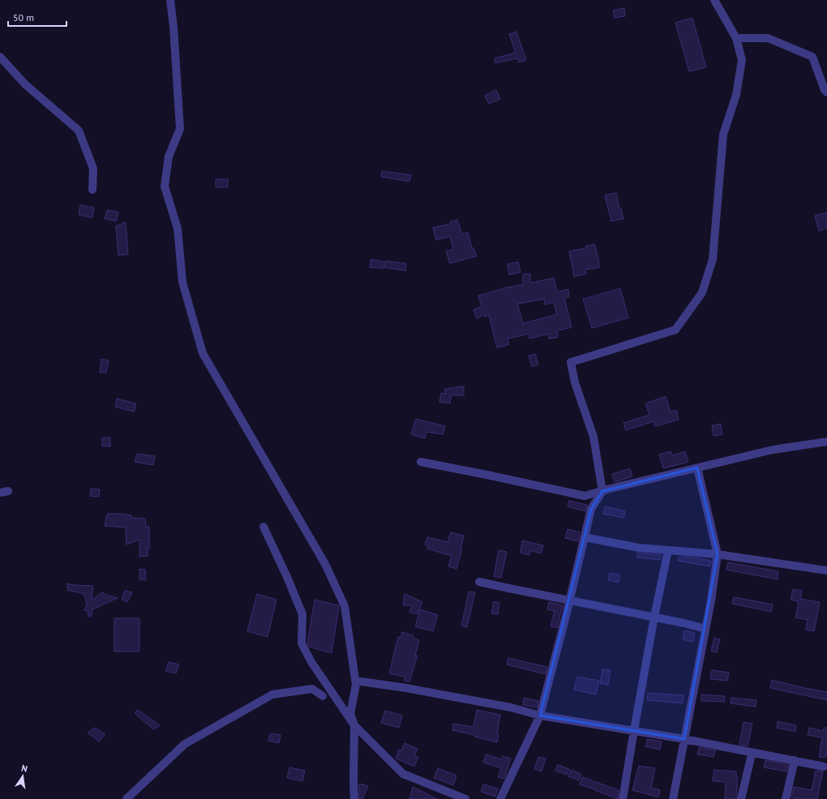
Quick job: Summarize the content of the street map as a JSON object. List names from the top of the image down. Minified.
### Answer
{"scale_bar":"50 m","north":"top"}
